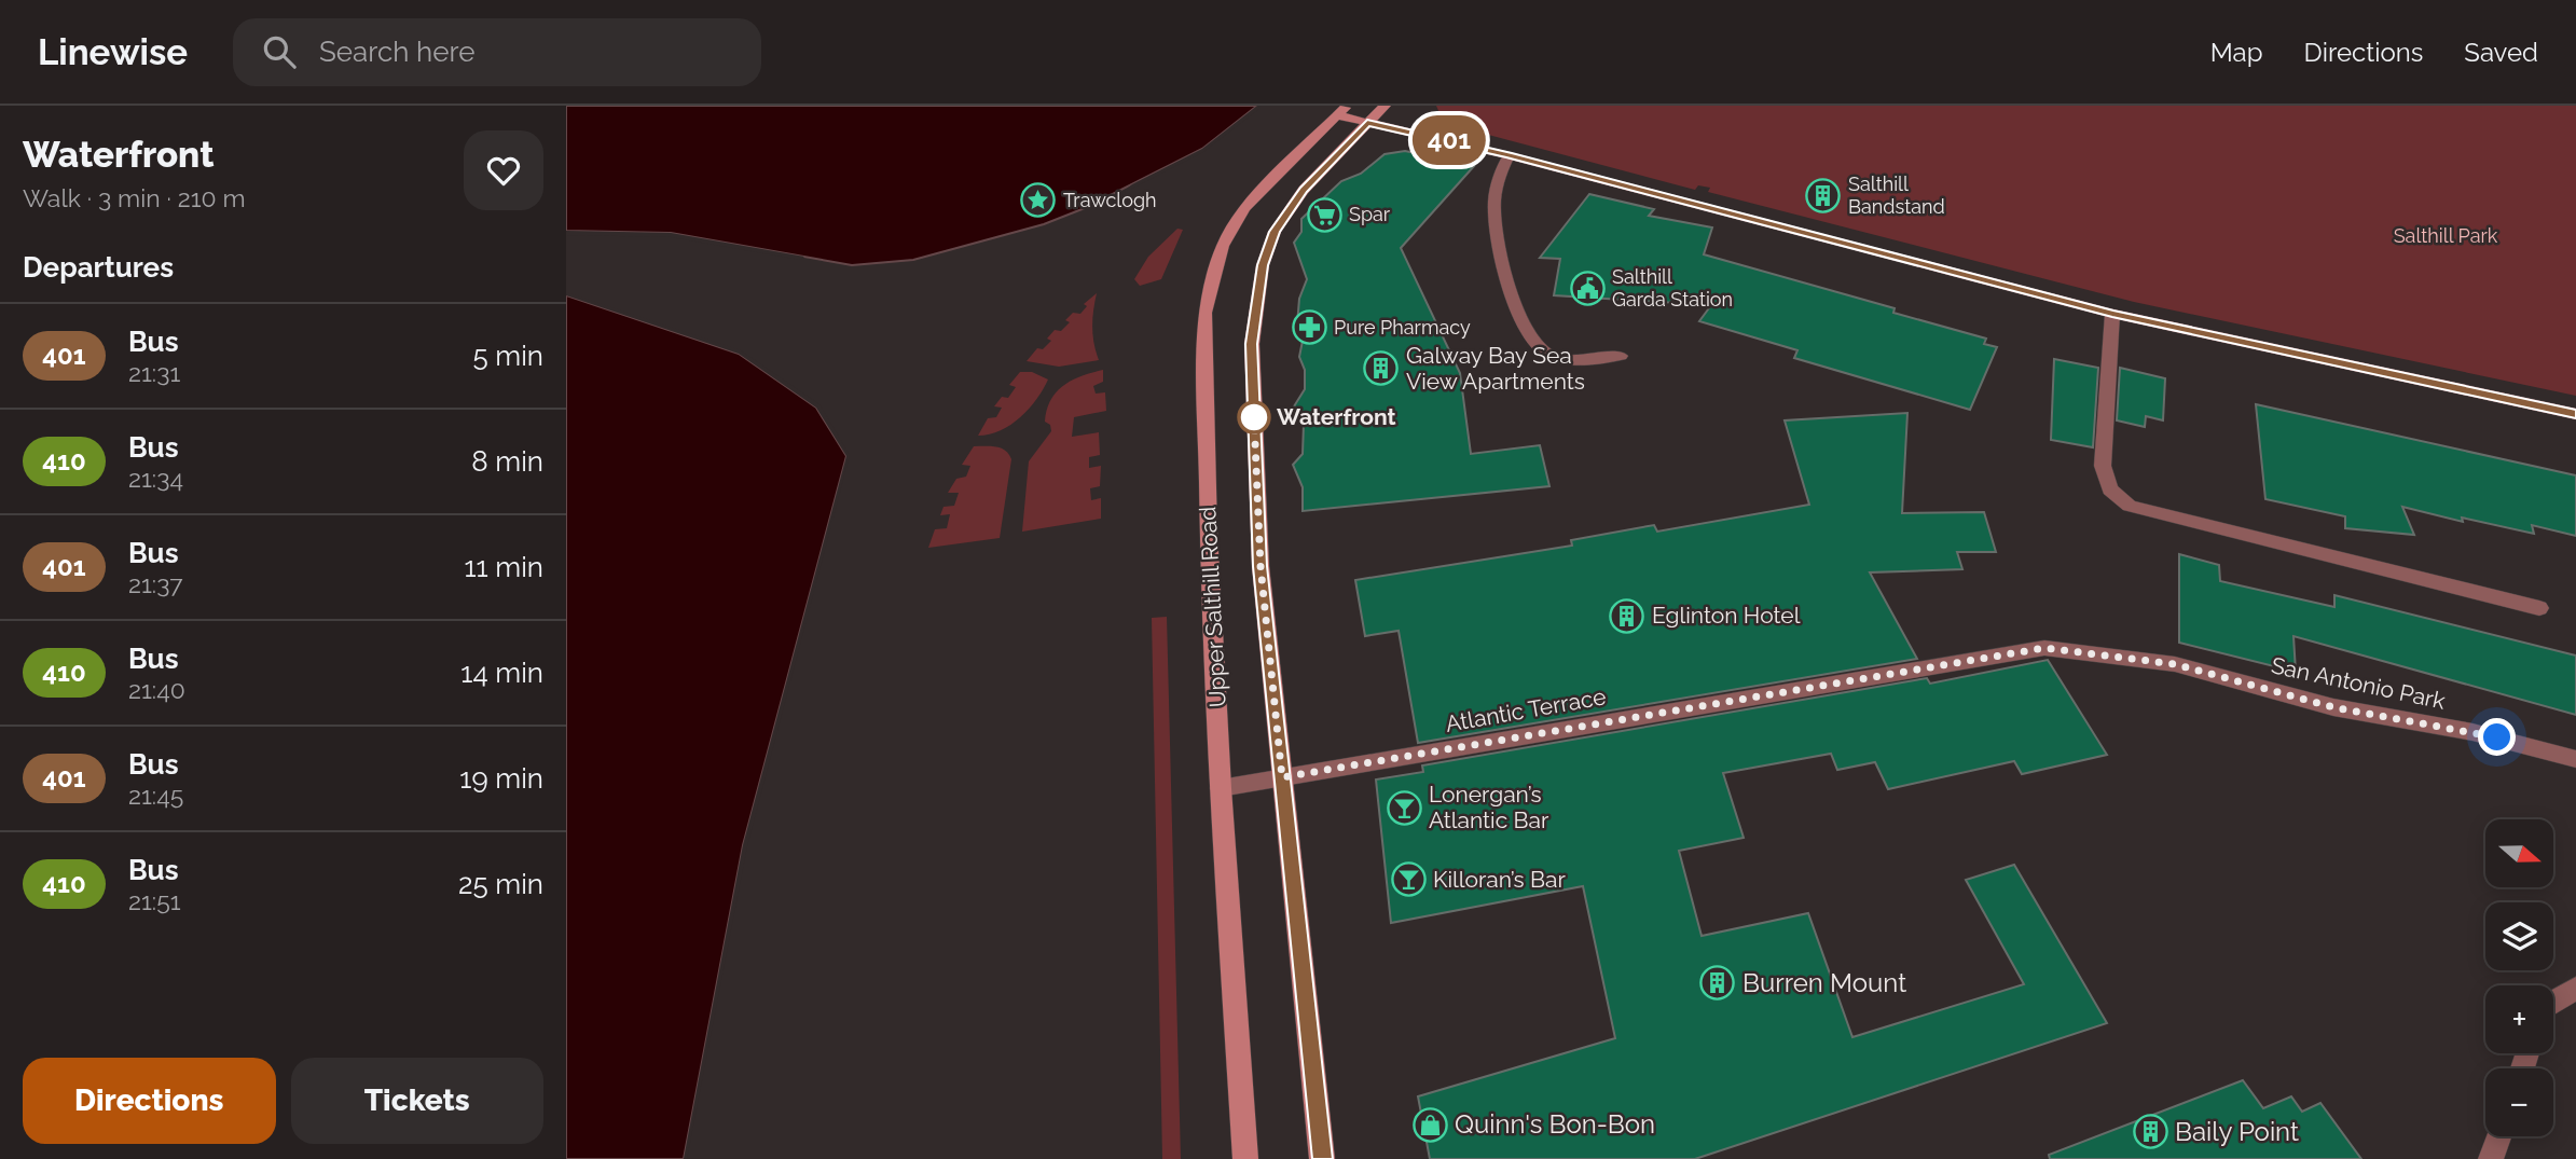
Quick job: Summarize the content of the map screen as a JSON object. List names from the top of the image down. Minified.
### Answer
{"streets":{"main road":["Upper Salthill Road"],"street":["San Antonio Park","Atlantic Terrace"]},"crossings":[["Upper Salthill Road","Atlantic Terrace"],["San Antonio Park","Atlantic Terrace"]],"parks":["Salthill Park"],"places":{"building":["Salthill Bandstand","Galway Bay Sea View Apartments","Eglinton Hotel","Burren Mount","Baily Point"],"place":["Trawclogh"],"supermarket":["Spar"],"public building":["Salthill Garda Station"],"pharmacy":["Pure Pharmacy"],"other":["Waterfront"],"bar":["Lonergan’s Atlantic Bar","Killoran’s Bar"],"shop":["Quinn's Bon-Bon"]},"lines":["bus line 401"],"north":"right","page":{"header":"Linewise","search":"Search here","nav":["Map","Directions","Saved"],"heading":[["Waterfront","Walk · 3 min · 210 m"],"Departures"],"on_map":"401","list":[{"mark":"401","name":"Bus","note":"21:31","value":"5 min"},{"mark":"410","name":"Bus","note":"21:34","value":"8 min"},{"mark":"401","name":"Bus","note":"21:37","value":"11 min"},{"mark":"410","name":"Bus","note":"21:40","value":"14 min"},{"mark":"401","name":"Bus","note":"21:45","value":"19 min"},{"mark":"410","name":"Bus","note":"21:51","value":"25 min"}],"map_buttons":["+","−"],"buttons":["Directions","Tickets"]}}
